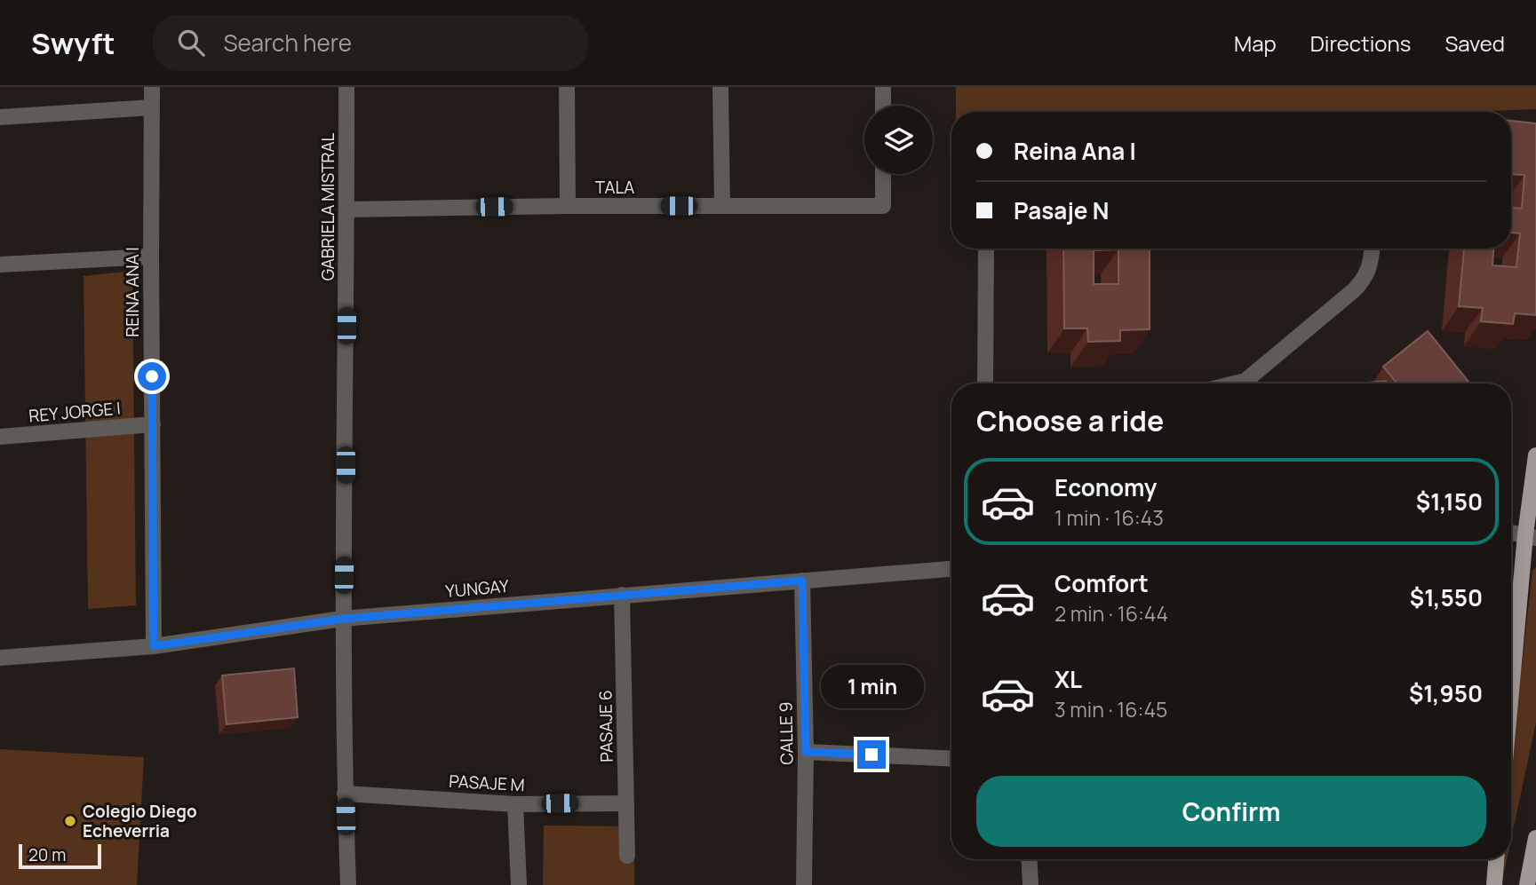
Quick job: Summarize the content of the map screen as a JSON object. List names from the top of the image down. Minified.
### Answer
{"streets":{"street":["TALA","GABRIELA MISTRAL","REINA ANA I","REY JORGE I","YUNGAY","PASAJE 6","CALLE 9","PASAJE M"]},"crossings":[["TALA","GABRIELA MISTRAL"],["GABRIELA MISTRAL","YUNGAY"],["GABRIELA MISTRAL","PASAJE M"],["REINA ANA I","REY JORGE I"],["REINA ANA I","YUNGAY"],["YUNGAY","PASAJE 6"],["YUNGAY","CALLE 9"],["PASAJE 6","PASAJE M"]],"places":["Colegio Diego Echeverria"],"scale_bar":"20 m","page":{"header":"Swyft","search":"Search here","nav":["Map","Directions","Saved"],"banner":["Reina Ana I","Pasaje N"],"heading":"Choose a ride","list":[{"name":"Economy","note":"1 min · 16:43","value":"$1,150"},{"name":"Comfort","note":"2 min · 16:44","value":"$1,550"},{"name":"XL","note":"3 min · 16:45","value":"$1,950"}],"bubble":"1 min","buttons":"Confirm","scale":"20 m"}}
